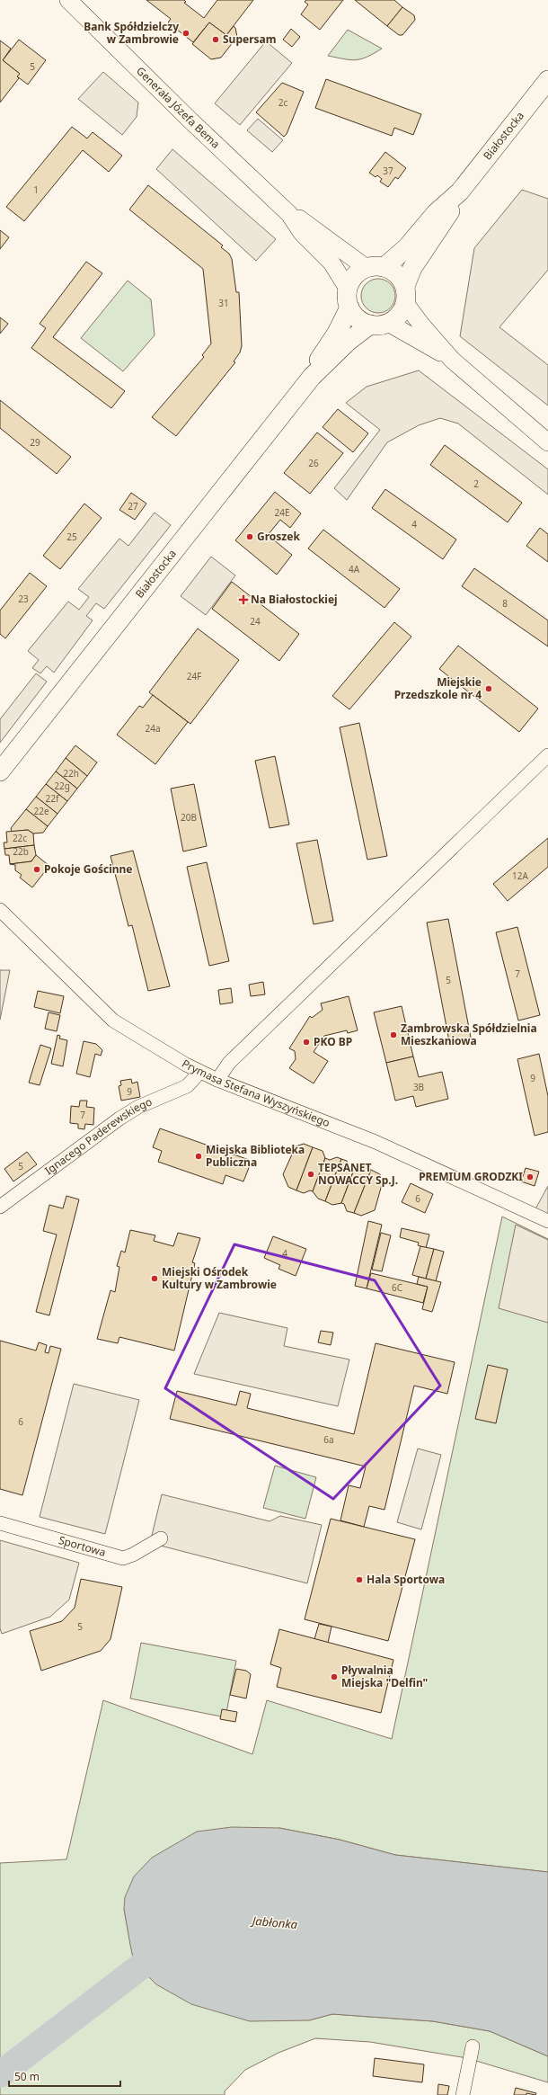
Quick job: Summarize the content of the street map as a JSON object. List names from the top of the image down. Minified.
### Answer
{"streets":{"main road":["Białostocka"],"street":["Generała Józefa Bema","Prymasa Stefana Wyszyńskiego","Ignacego Paderewskiego","Sportowa"]},"crossings":[["Generała Józefa Bema","Białostocka"],["Prymasa Stefana Wyszyńskiego","Ignacego Paderewskiego"]],"water":["Jabłonka"],"places":{"other":["Bank Spółdzielczy w Zambrowie","Supersam","Groszek","Miejskie Przedszkole nr 4","Pokoje Gościnne","Zambrowska Spółdzielnia Mieszkaniowa","PKO BP","Miejska Biblioteka Publiczna","TEPSANET NOWACCY Sp.J.","PREMIUM GRODZKI","Miejski Ośrodek Kultury w Zambrowie","Hala Sportowa","Pływalnia Miejska \"Delfin\""],"health":["Na Białostockiej"]},"house_numbers":["5","2c","37","1","31","29","26","2","27","24E","4","25","4A","23","8","24","24F","24a","22h","22g","22f","22e","20B","22c","22b","12A","7","5","9","3B","9","7","5","6","4","6C","6","6a","5"],"scale_bar":"50 m"}
